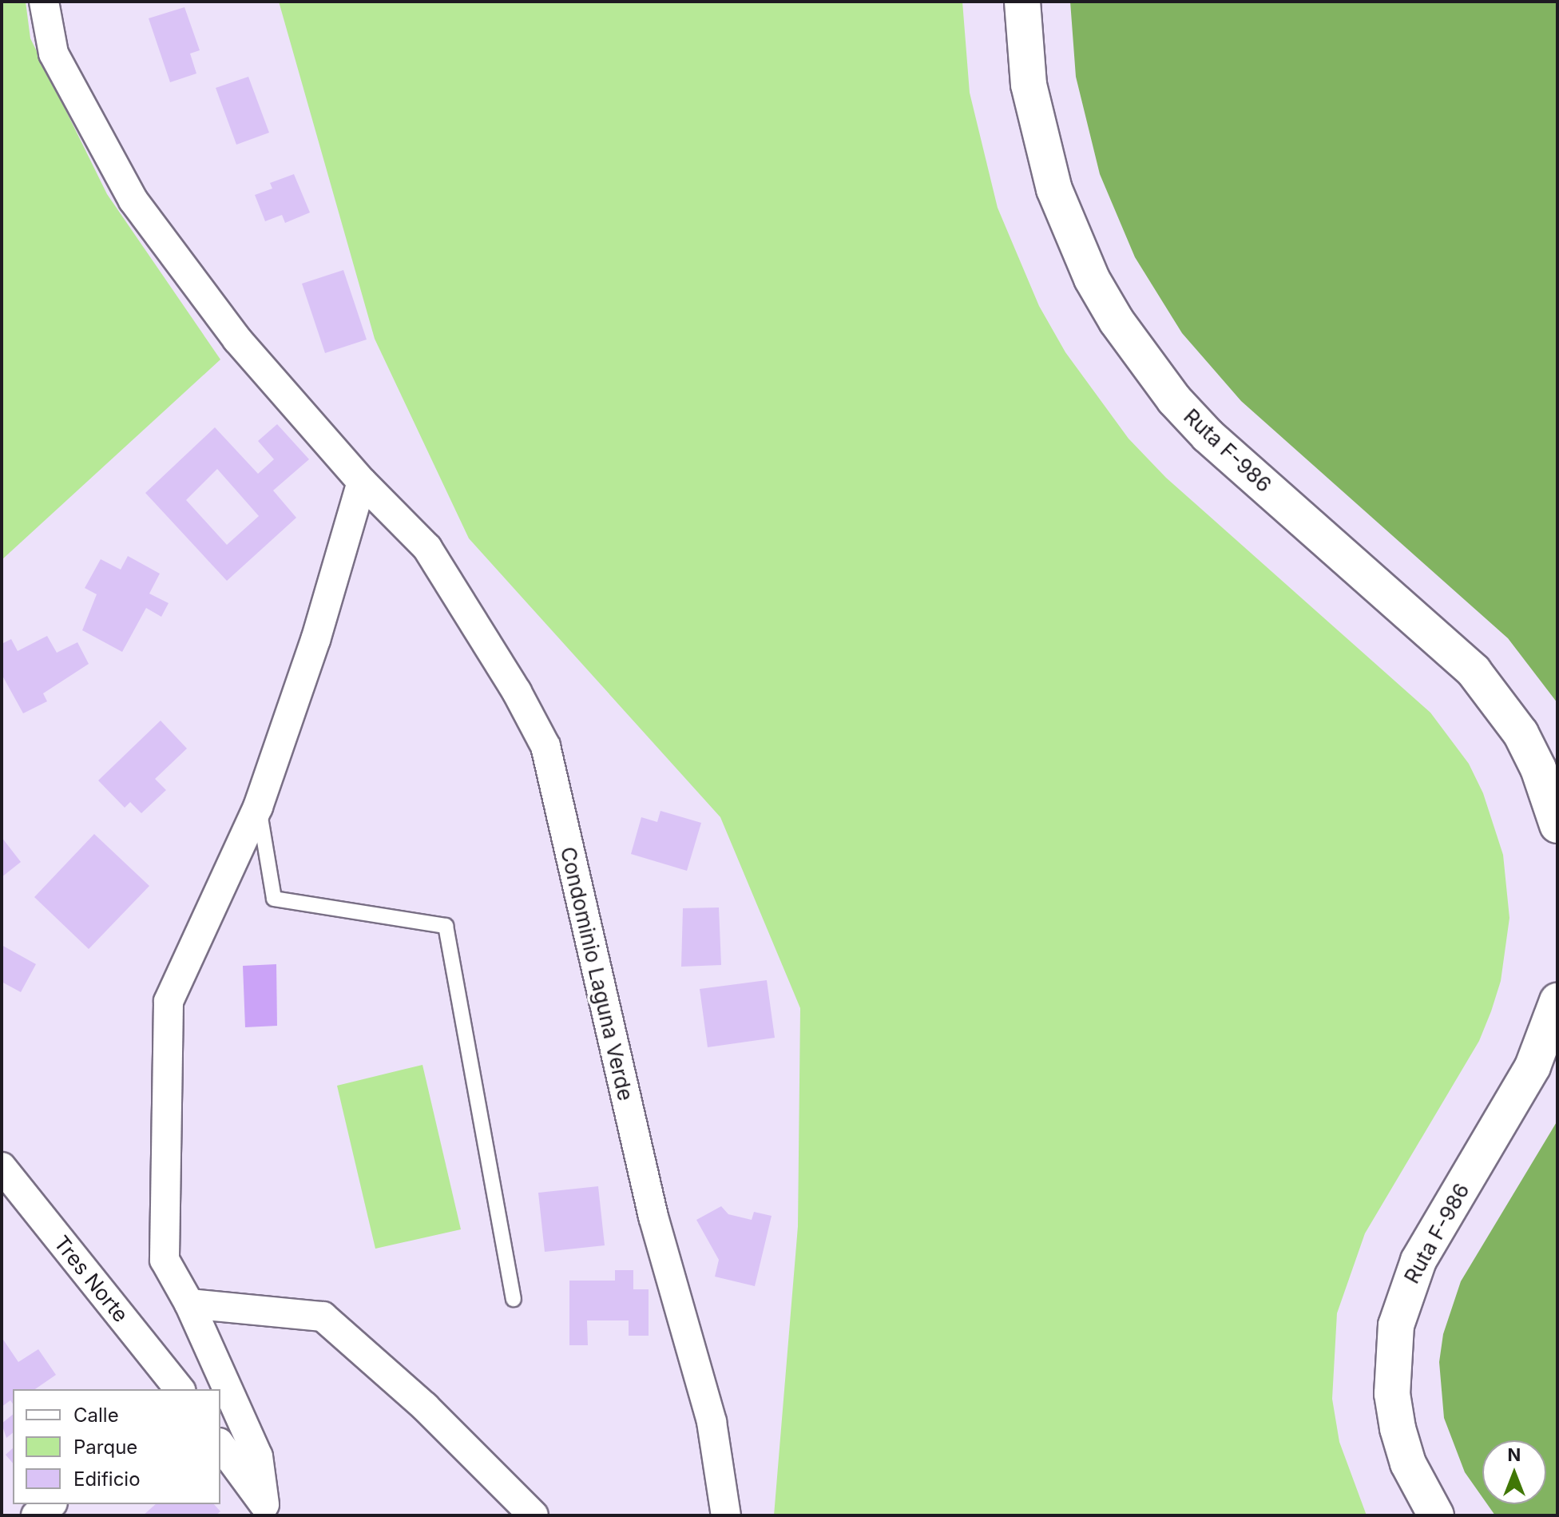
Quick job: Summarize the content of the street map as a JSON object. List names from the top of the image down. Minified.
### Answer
{"streets":{"main road":["Ruta F-986"],"street":["Condominio Laguna Verde","Tres Norte"]},"legend":["Calle","Parque","Edificio"],"north":"top"}
